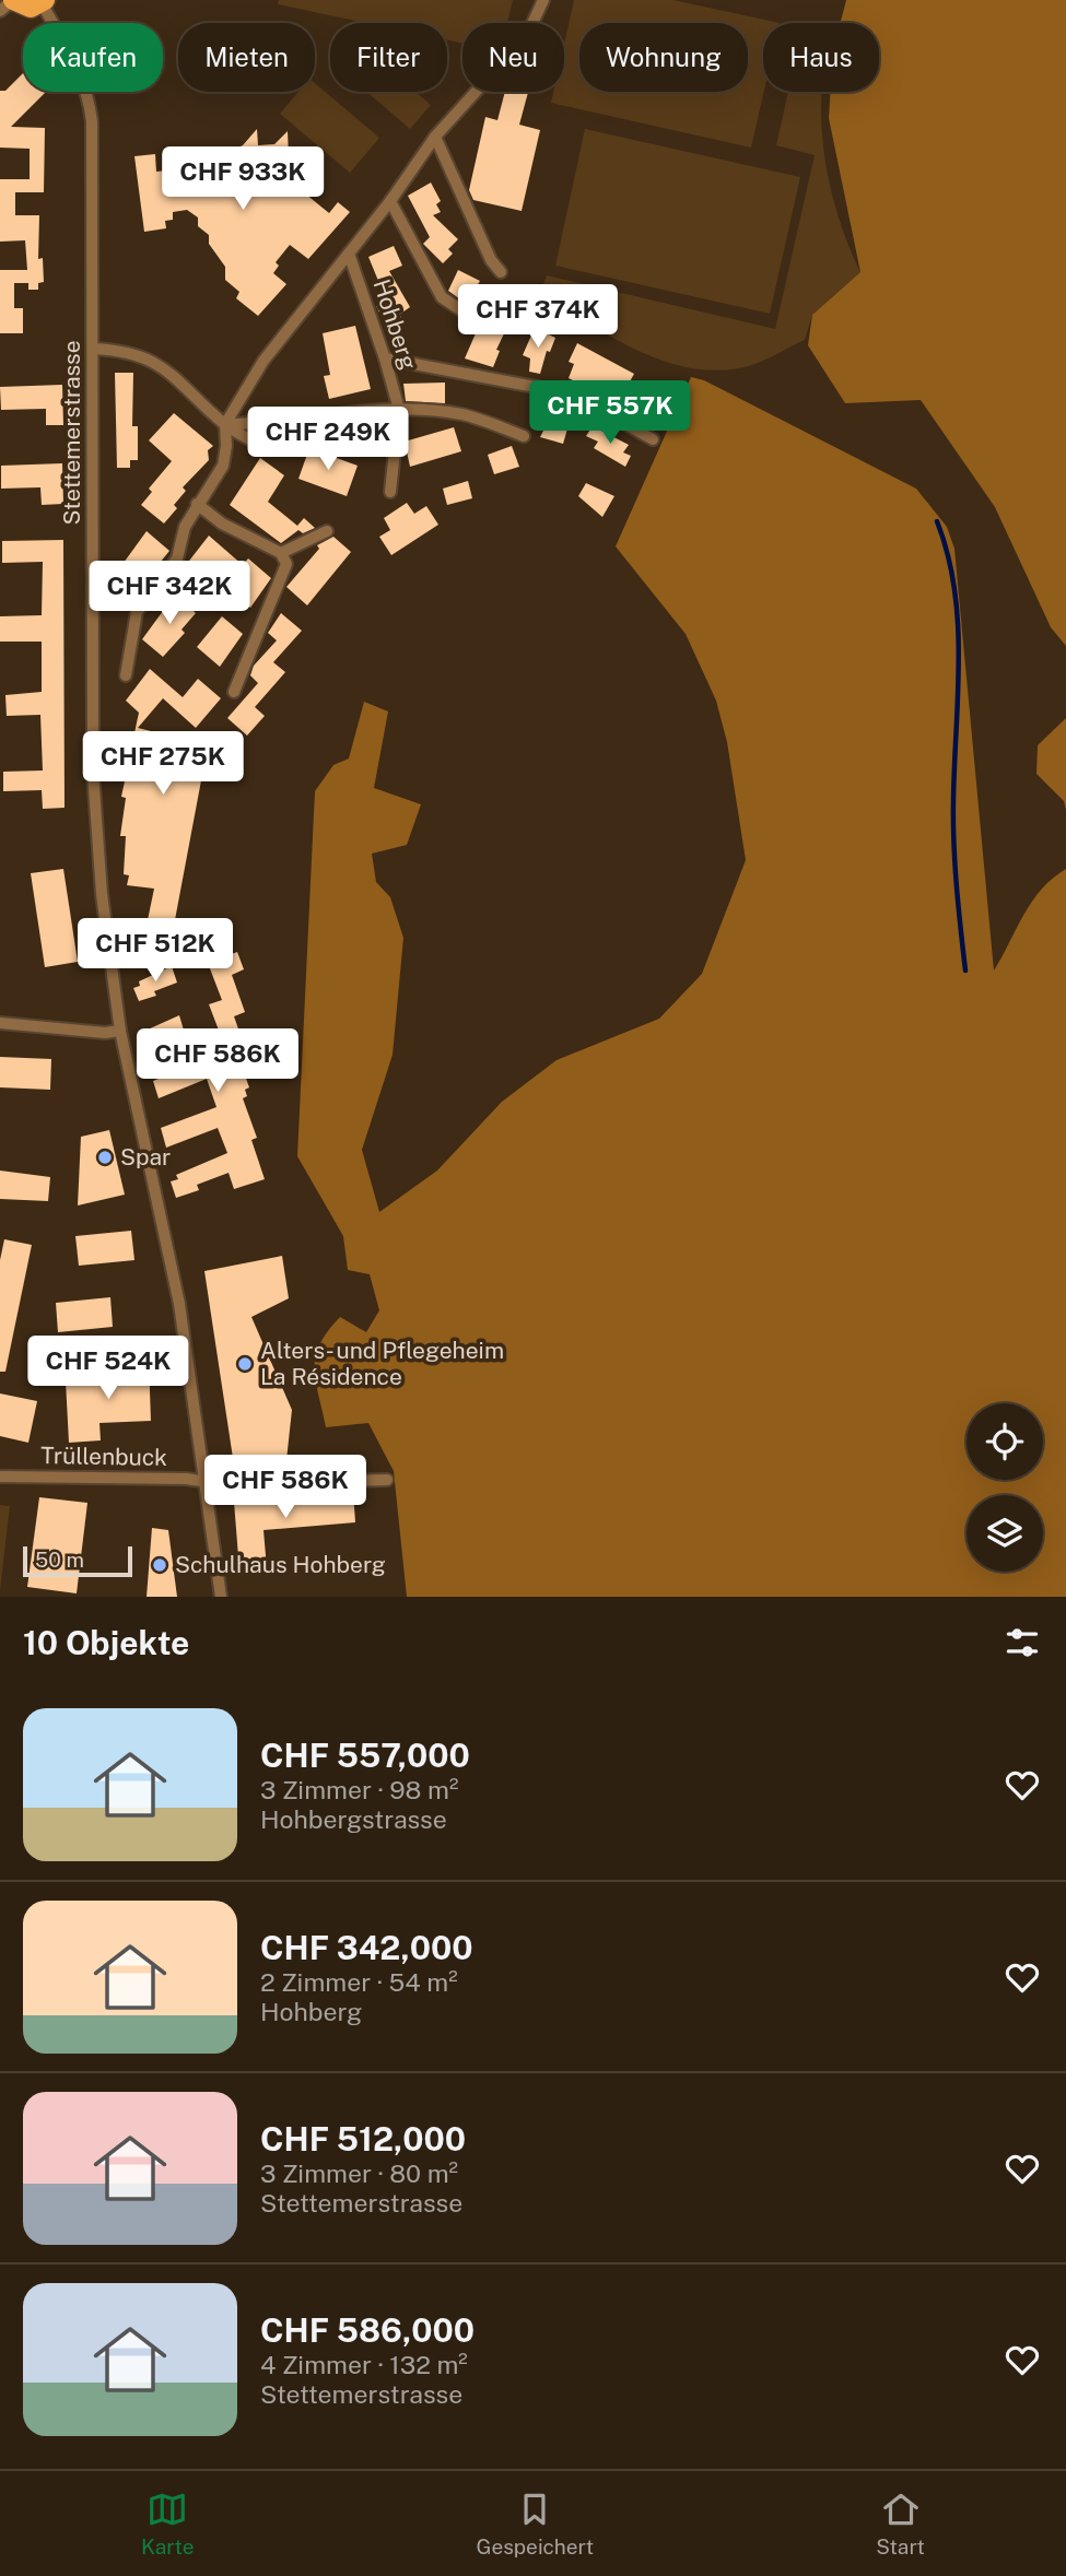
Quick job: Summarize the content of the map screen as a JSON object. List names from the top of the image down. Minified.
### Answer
{"streets":{"street":["Hohberg","Stettemerstrasse","Trüllenbuck"]},"crossings":[["Stettemerstrasse","Trüllenbuck"]],"places":["Spar","Alters- und Pflegeheim La Résidence","Schulhaus Hohberg"],"scale_bar":"50 m","page":{"chip":["Kaufen","Mieten","Filter","Neu","Wohnung","Haus"],"price":["CHF 933K","CHF 374K","CHF 557K","CHF 249K","CHF 342K","CHF 275K","CHF 512K","CHF 586K","CHF 524K","CHF 586K"],"scale":"50 m","heading":"10 Objekte","list":[{"name":"CHF 557,000","note":"3 Zimmer · 98 m² · Hohbergstrasse"},{"name":"CHF 342,000","note":"2 Zimmer · 54 m² · Hohberg"},{"name":"CHF 512,000","note":"3 Zimmer · 80 m² · Stettemerstrasse"},{"name":"CHF 586,000","note":"4 Zimmer · 132 m² · Stettemerstrasse"}],"tabs":["Karte","Gespeichert","Start"]}}
